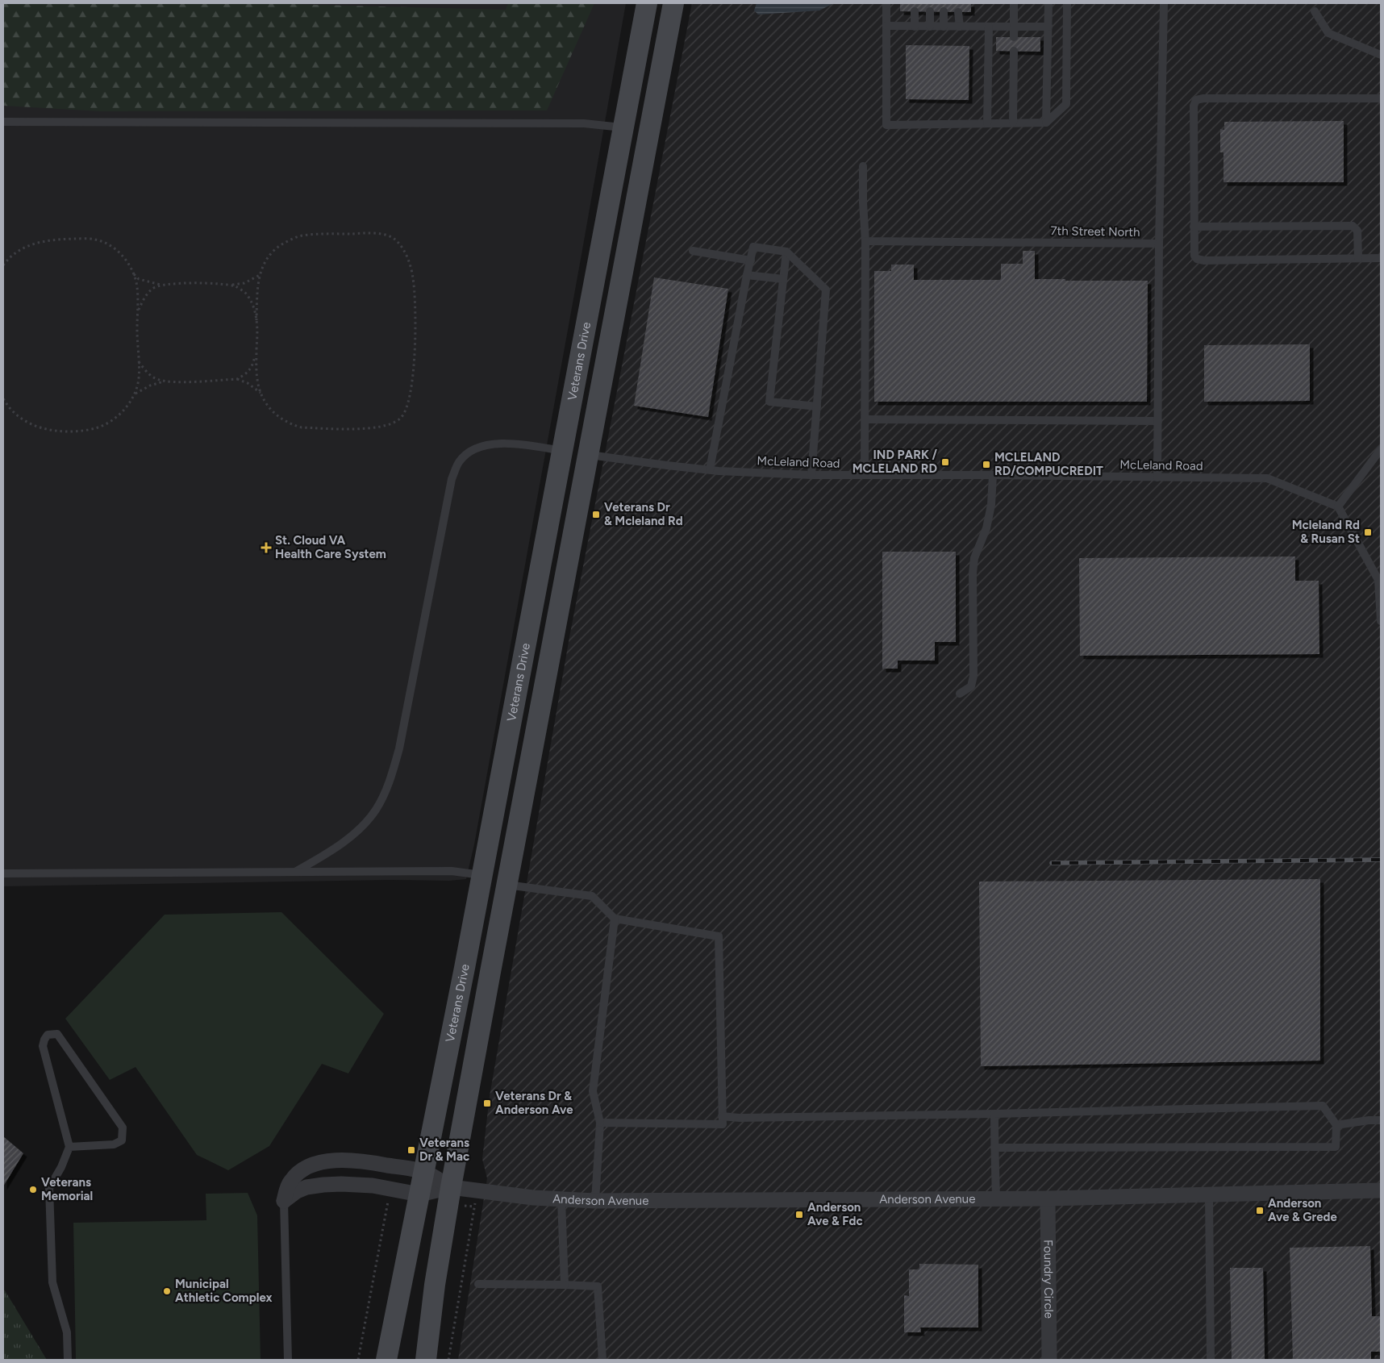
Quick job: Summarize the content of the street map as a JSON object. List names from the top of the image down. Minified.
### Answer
{"streets":{"main road":["Veterans Drive"],"street":["Anderson Avenue","Foundry Circle"],"lane":["7th Street North","McLeland Road"]},"crossings":[["Veterans Drive","Anderson Avenue"],["Anderson Avenue","Foundry Circle"]],"places":{"transit":["IND PARK / MCLELAND RD","MCLELAND RD/COMPUCREDIT","Veterans Dr & Mcleland Rd","Mcleland Rd & Rusan St","Veterans Dr & Anderson Ave","Veterans Dr & Mac","Anderson Ave & Grede","Anderson Ave & Fdc"],"health":["St. Cloud VA Health Care System"],"other":["Veterans Memorial","Municipal Athletic Complex"]}}
